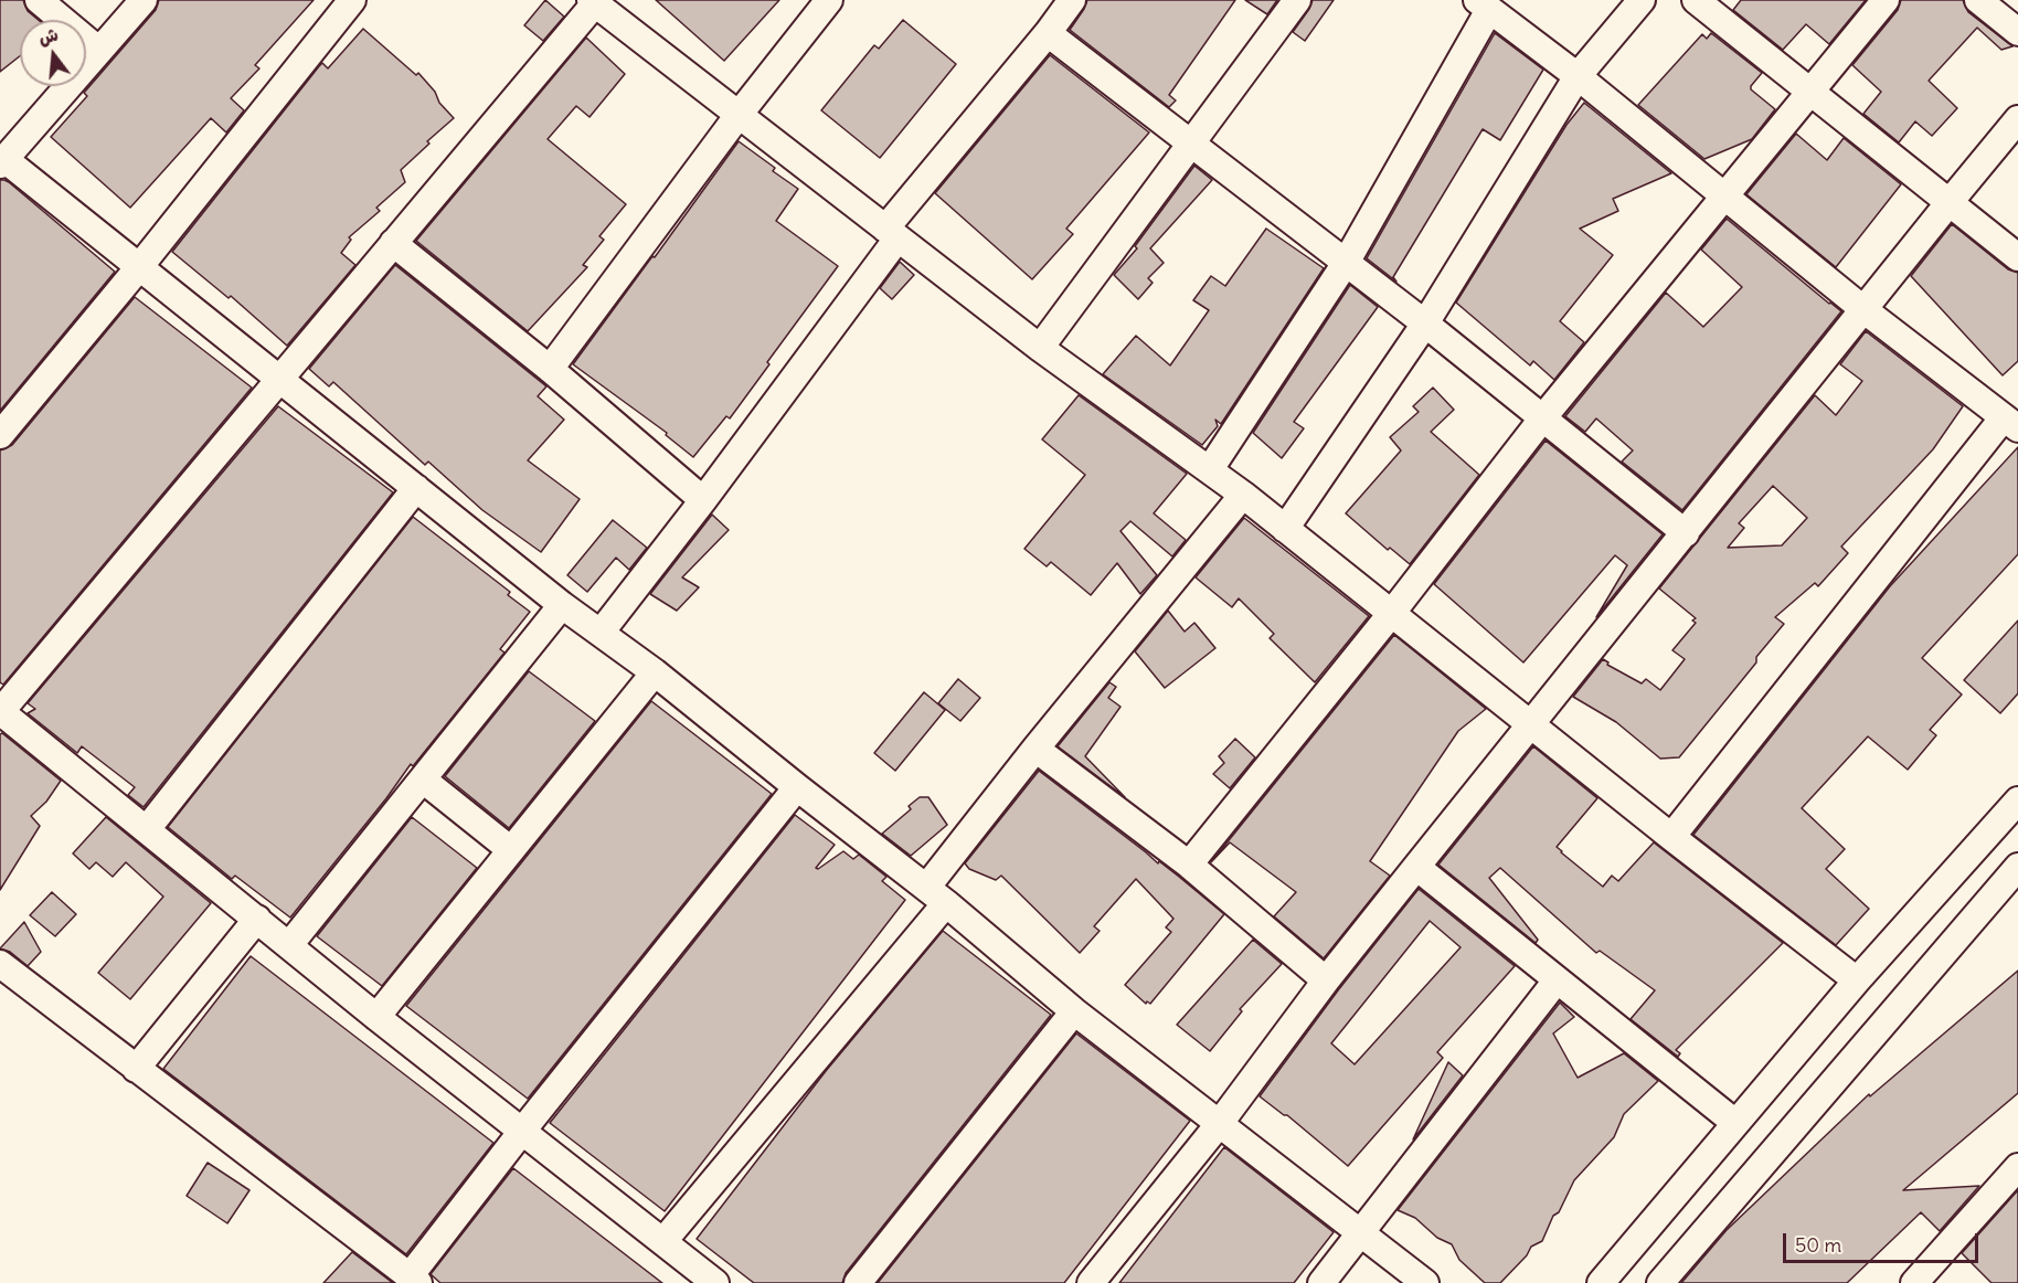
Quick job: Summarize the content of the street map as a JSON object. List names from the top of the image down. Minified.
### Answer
{"scale_bar":"50 m","north":"top"}
